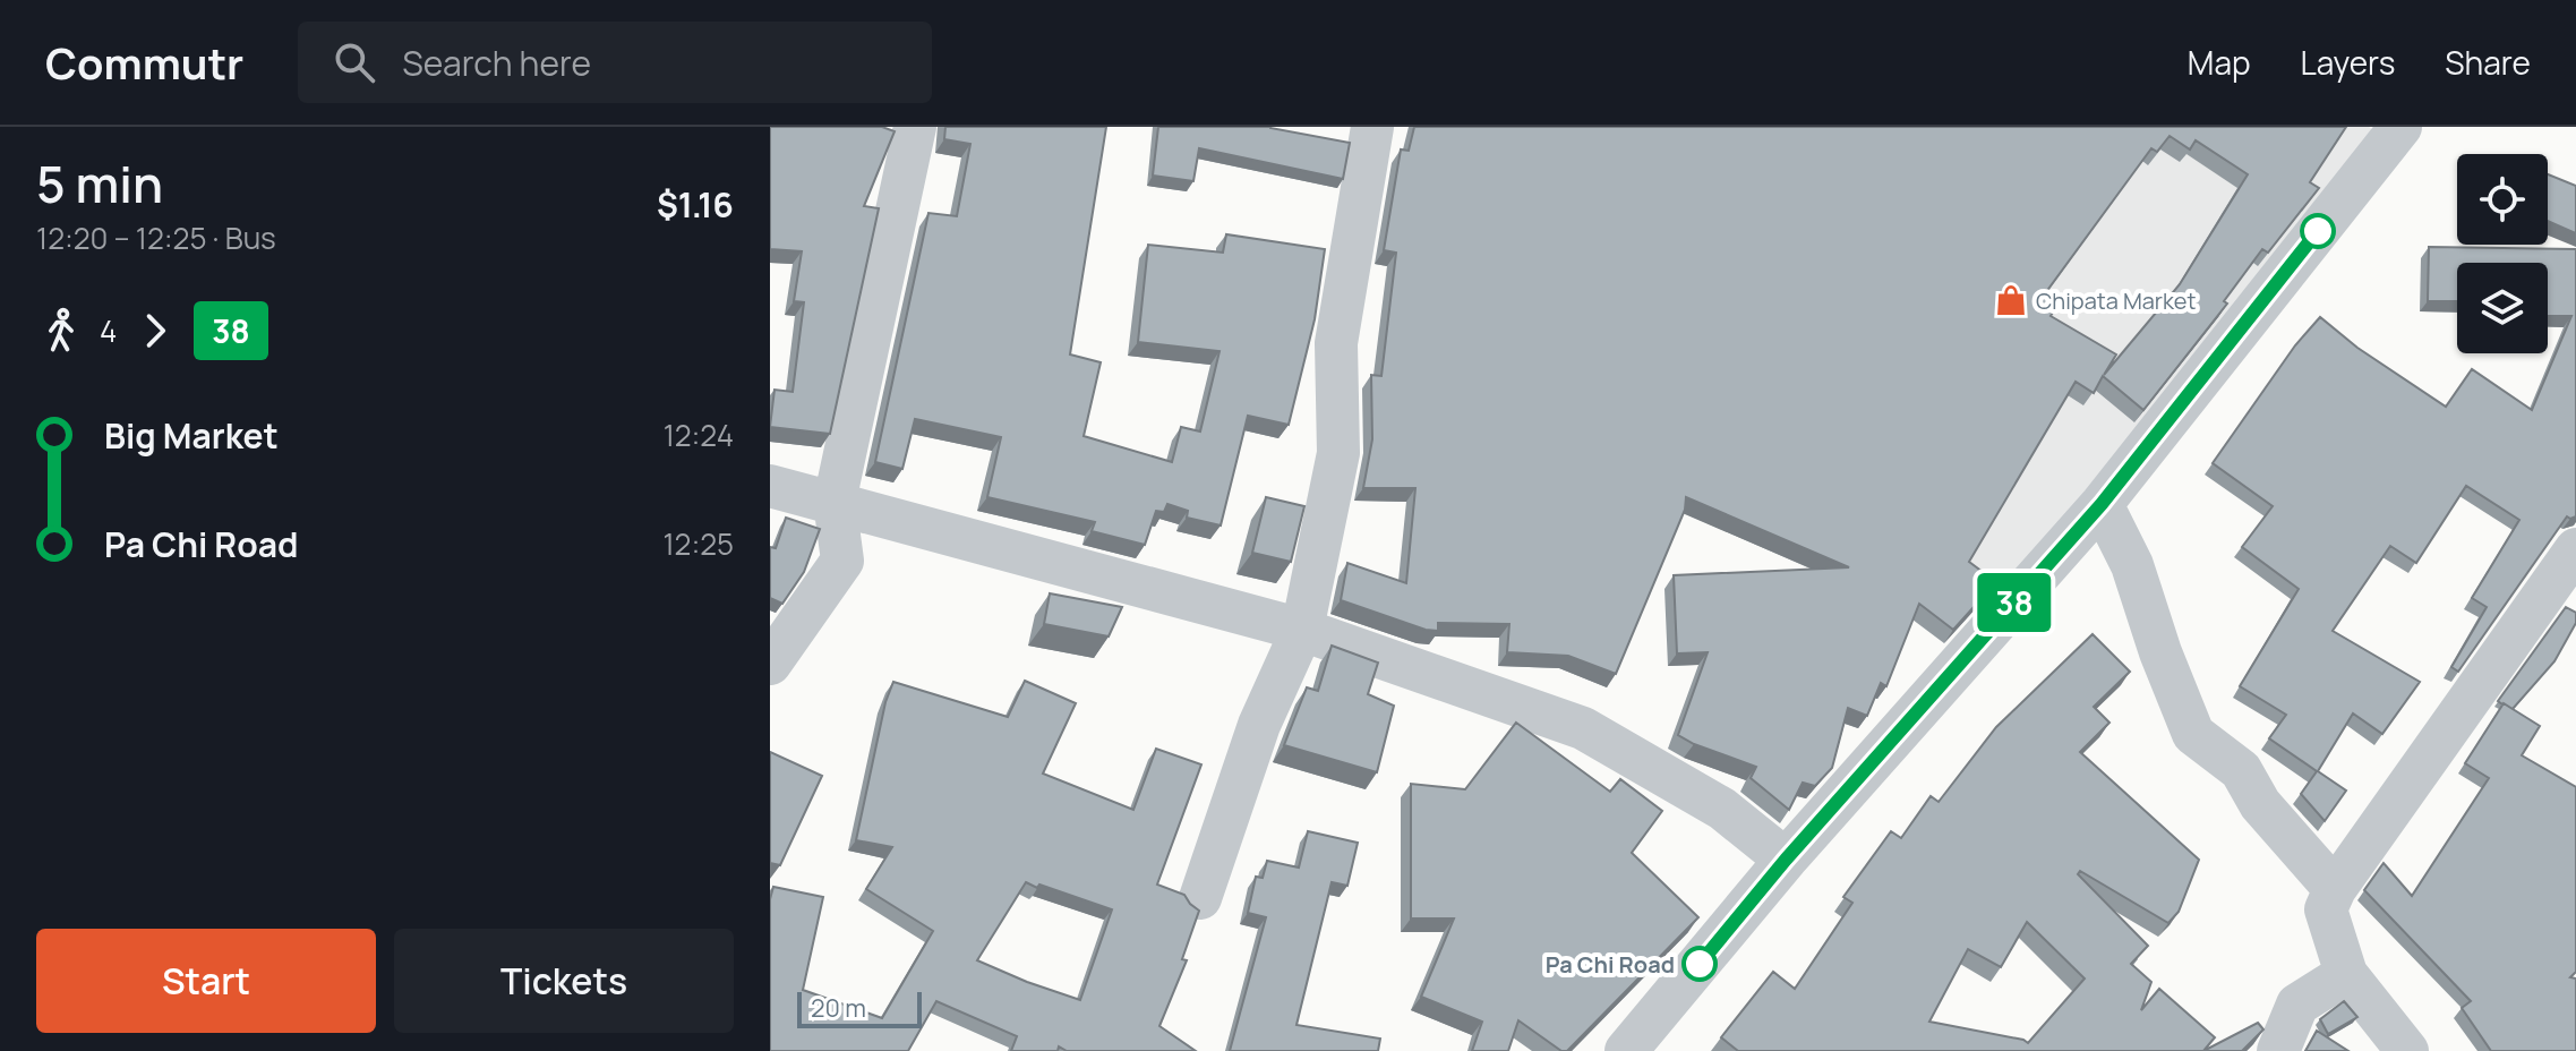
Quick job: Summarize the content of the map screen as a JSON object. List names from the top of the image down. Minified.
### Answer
{"places":{"shop":["Chipata Market"],"other":["Pa Chi Road"]},"lines":["bus line 38"],"scale_bar":"20 m","page":{"header":"Commutr","search":"Search here","nav":["Map","Layers","Share"],"heading":["5 min","12:20 – 12:25 · Bus","$1.16"],"on_map":"38","legs":["4","38"],"list":[{"name":"Big Market","value":"12:24"},{"name":"Pa Chi Road","value":"12:25"}],"buttons":["Start","Tickets"],"scale":"20 m"}}
